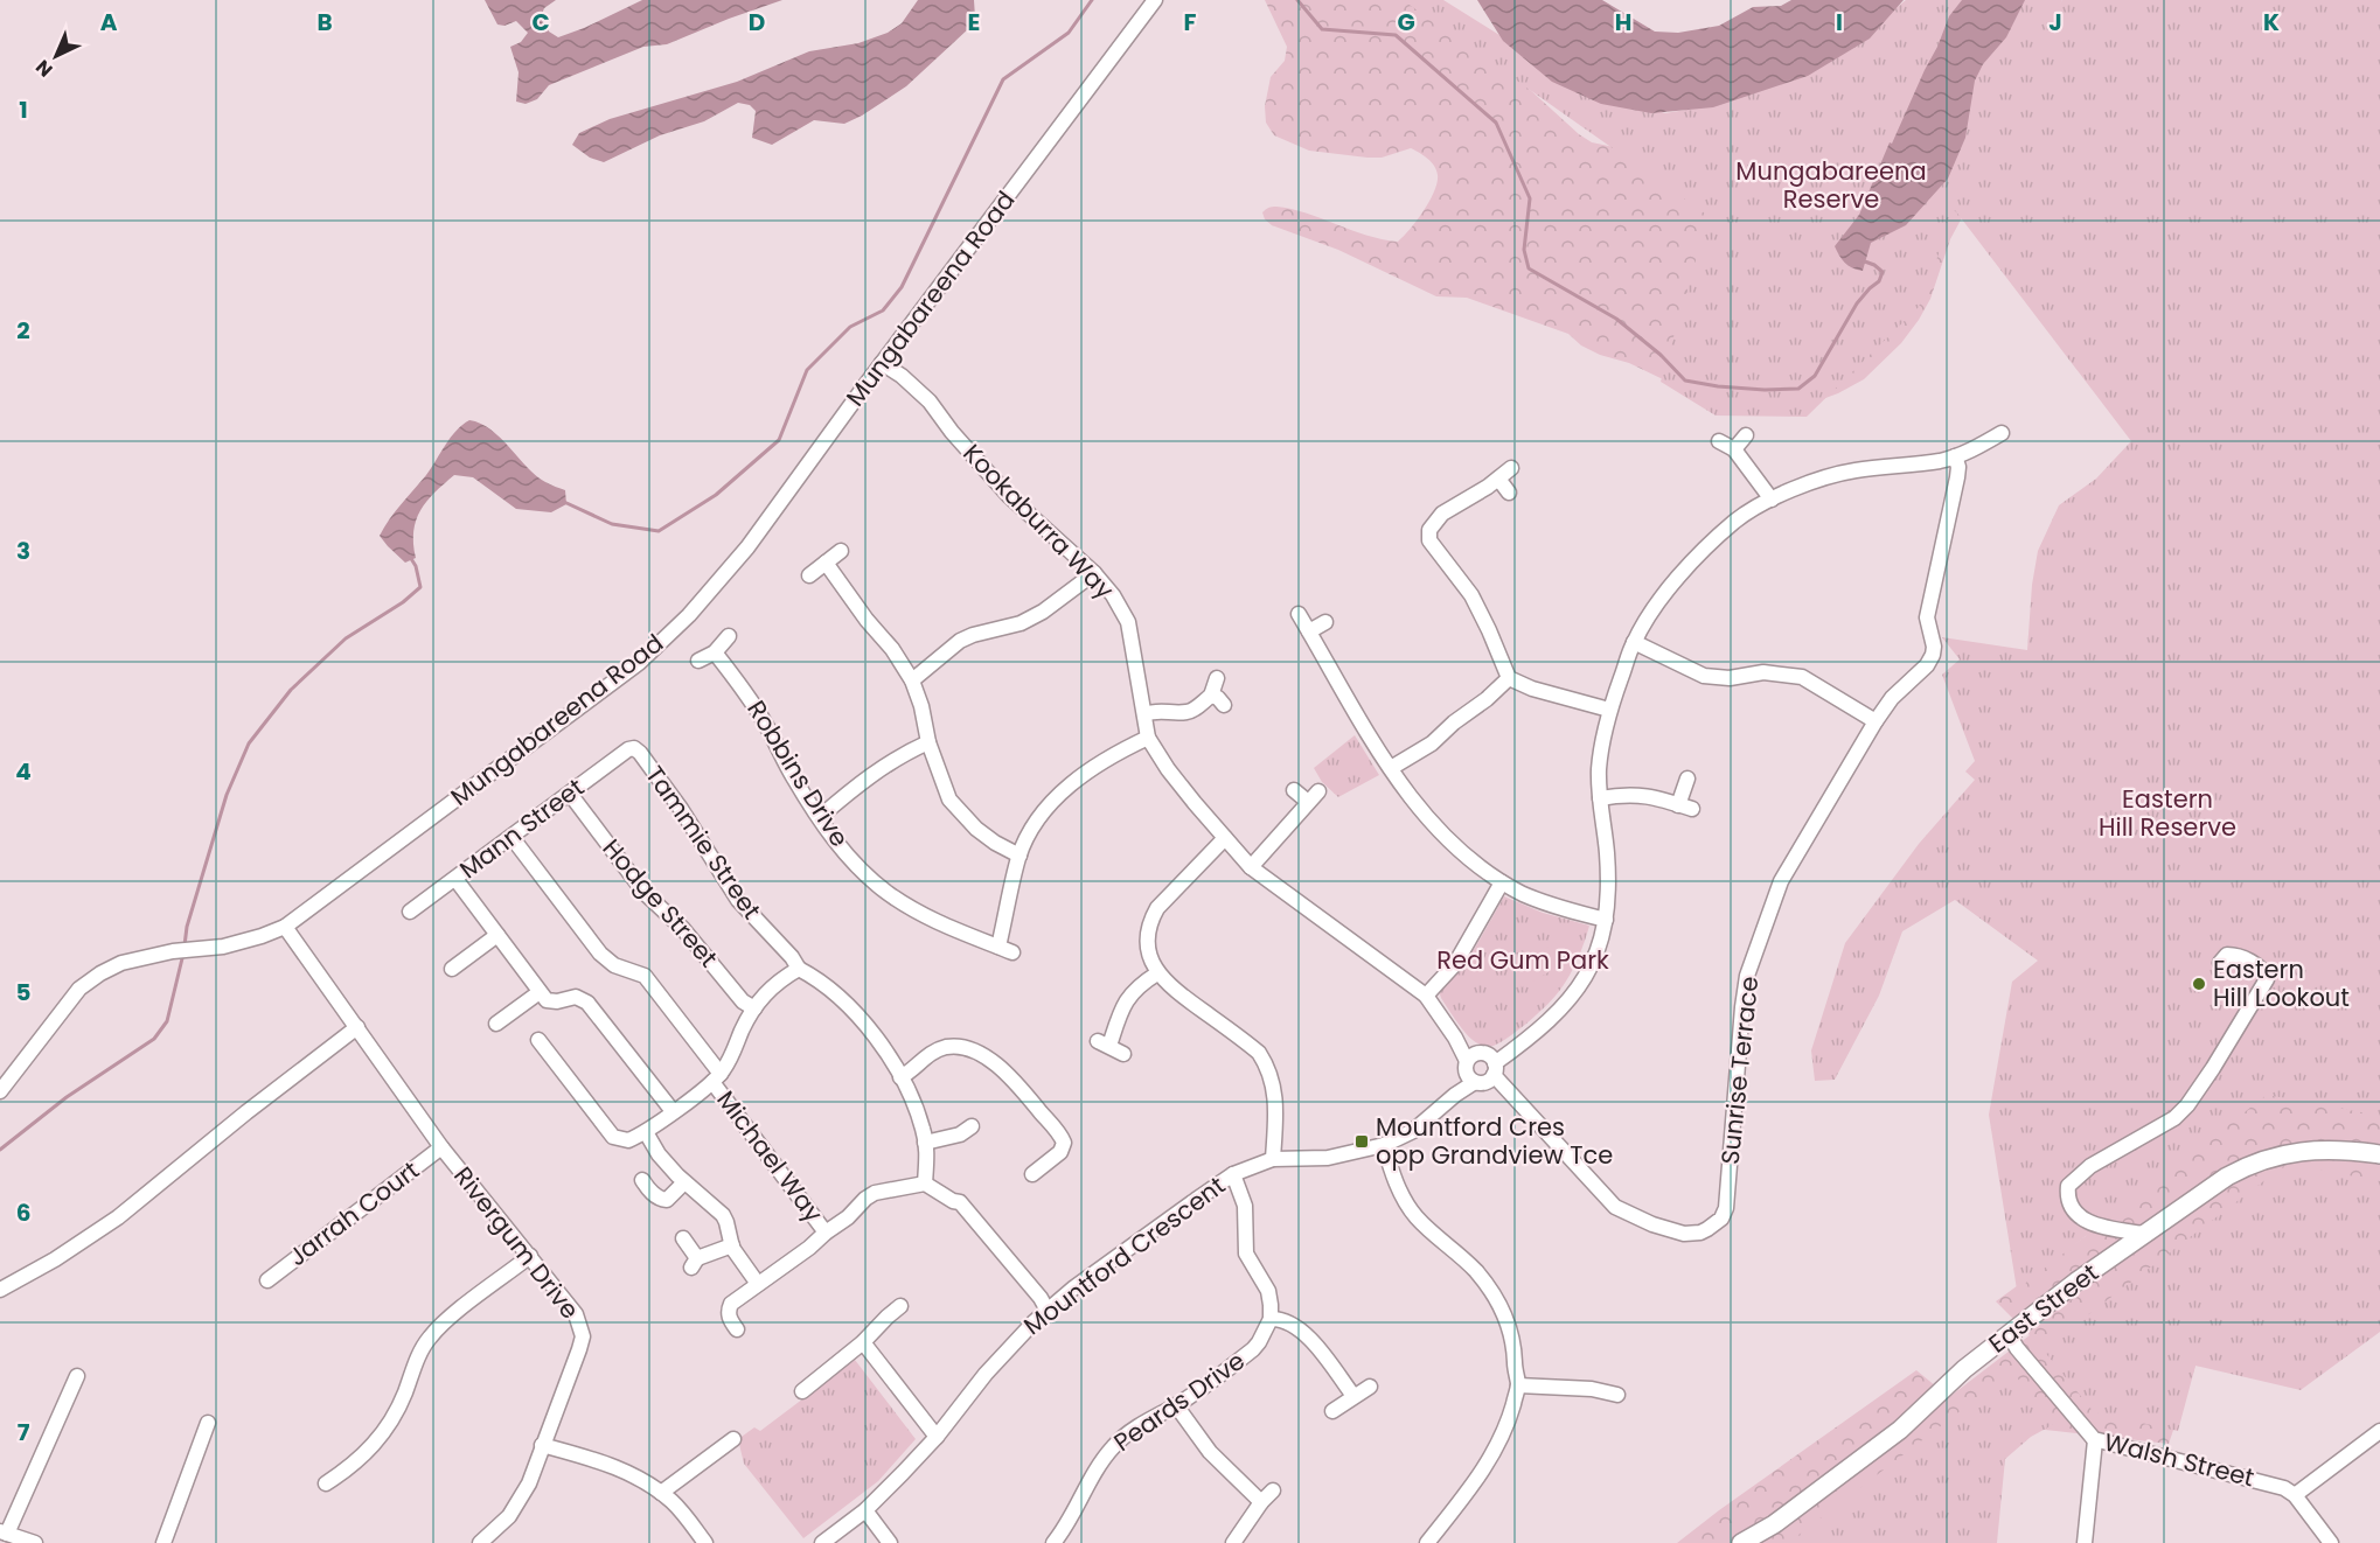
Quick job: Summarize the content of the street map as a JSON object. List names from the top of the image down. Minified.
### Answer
{"streets":{"main road":["East Street"],"street":["Mungabareena Road","Kookaburra Way","Robbins Drive","Mann Street","Tammie Street","Hodge Street","Sunrise Terrace","Michael Way","Jarrah Court","Rivergum Drive","Mountford Crescent","Peards Drive","Walsh Street"]},"crossings":[["Mungabareena Road","Kookaburra Way"],["Mungabareena Road","Rivergum Drive"],["Kookaburra Way","Sunrise Terrace"],["Kookaburra Way","Mountford Crescent"],["Mann Street","Tammie Street"],["Mann Street","Hodge Street"],["Mann Street","Michael Way"],["Sunrise Terrace","Mountford Crescent"],["Jarrah Court","Rivergum Drive"],["East Street","Walsh Street"]],"parks":["Mungabareena Reserve","Eastern Hill Reserve","Red Gum Park"],"places":{"other":["Eastern Hill Lookout"],"transit":["Mountford Cres opp Grandview Tce"]},"north":"bottom left","grid":{"columns":["A","B","C","D","E","F","G","H","I","J","K"],"rows":["1","2","3","4","5","6","7"]}}
